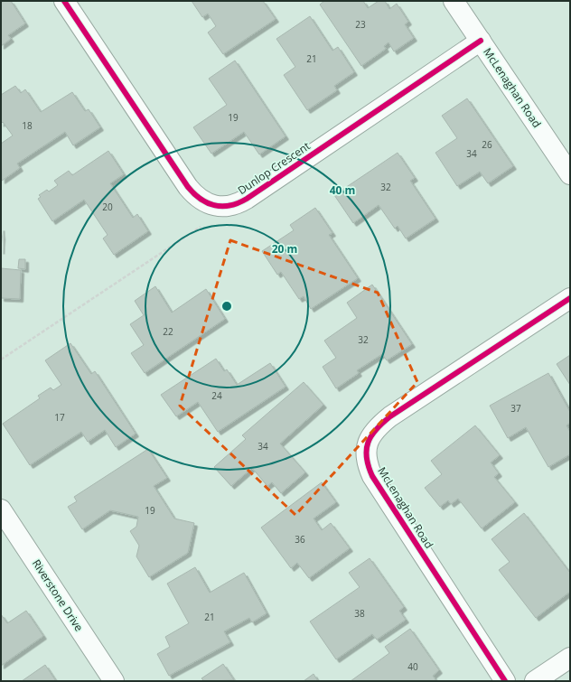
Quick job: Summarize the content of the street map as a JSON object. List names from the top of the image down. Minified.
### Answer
{"streets":{"street":["McLenaghan Road","Dunlop Crescent","Riverstone Drive"]},"crossings":[["McLenaghan Road","Dunlop Crescent"]],"house_numbers":["23","21","19","18","26","34","32","20","22","32","24","37","17","34","19","36","38","21","40"],"rings":["40 m","20 m"]}
